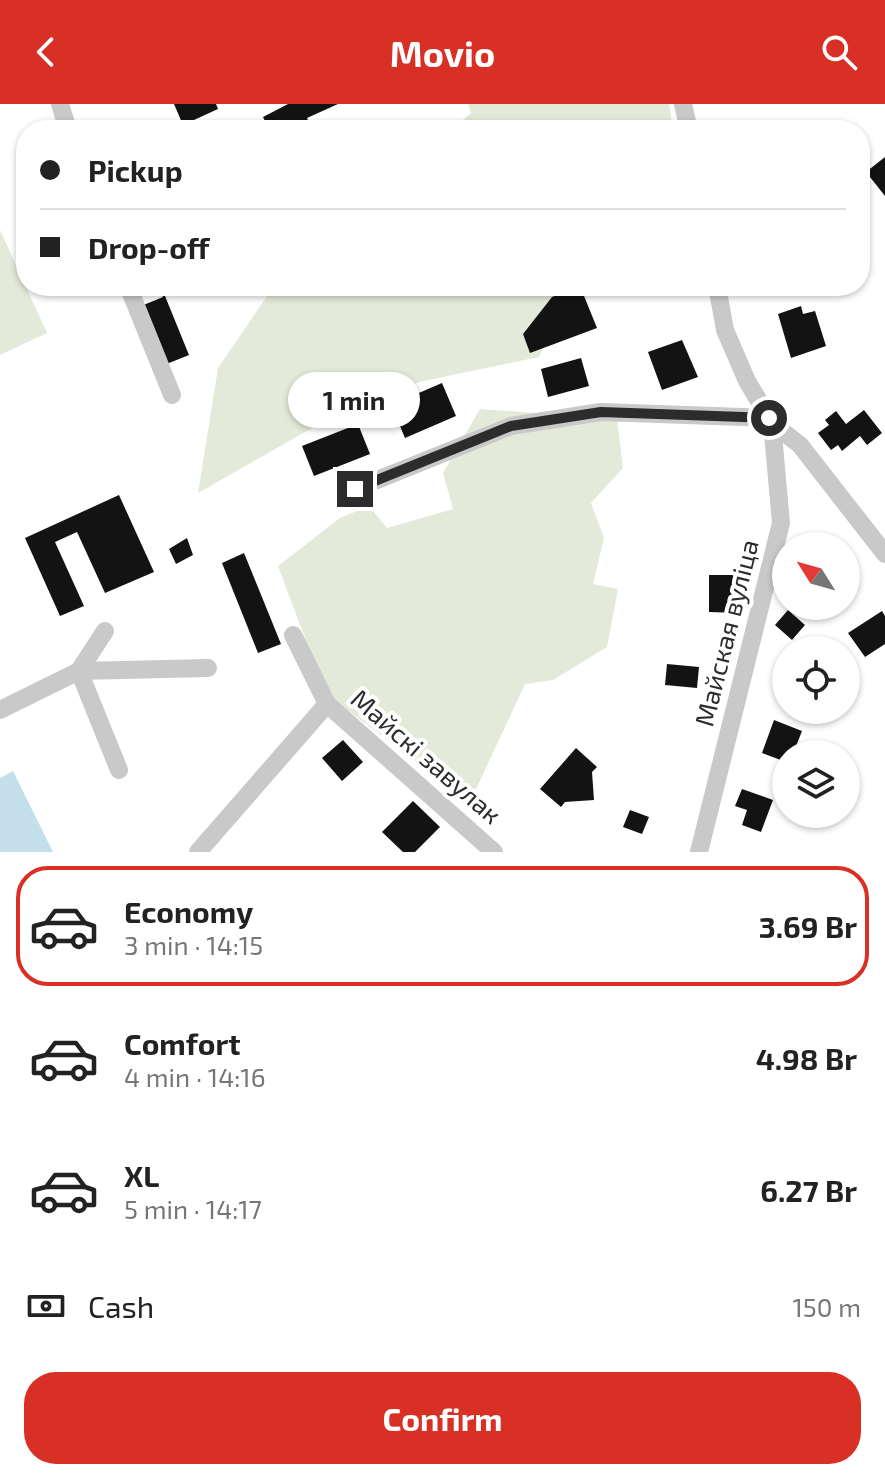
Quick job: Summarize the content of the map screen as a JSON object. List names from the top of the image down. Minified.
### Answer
{"streets":{"street":["Майская вуліца","Майскі завулак"]},"north":"top left","page":{"header":"Movio","banner":["Pickup","Drop-off"],"bubble":"1 min","list":[{"name":"Economy","note":"3 min · 14:15","value":"3.69 Br"},{"name":"Comfort","note":"4 min · 14:16","value":"4.98 Br"},{"name":"XL","note":"5 min · 14:17","value":"6.27 Br"}],"pay":["Cash","150 m"],"buttons":"Confirm"}}
